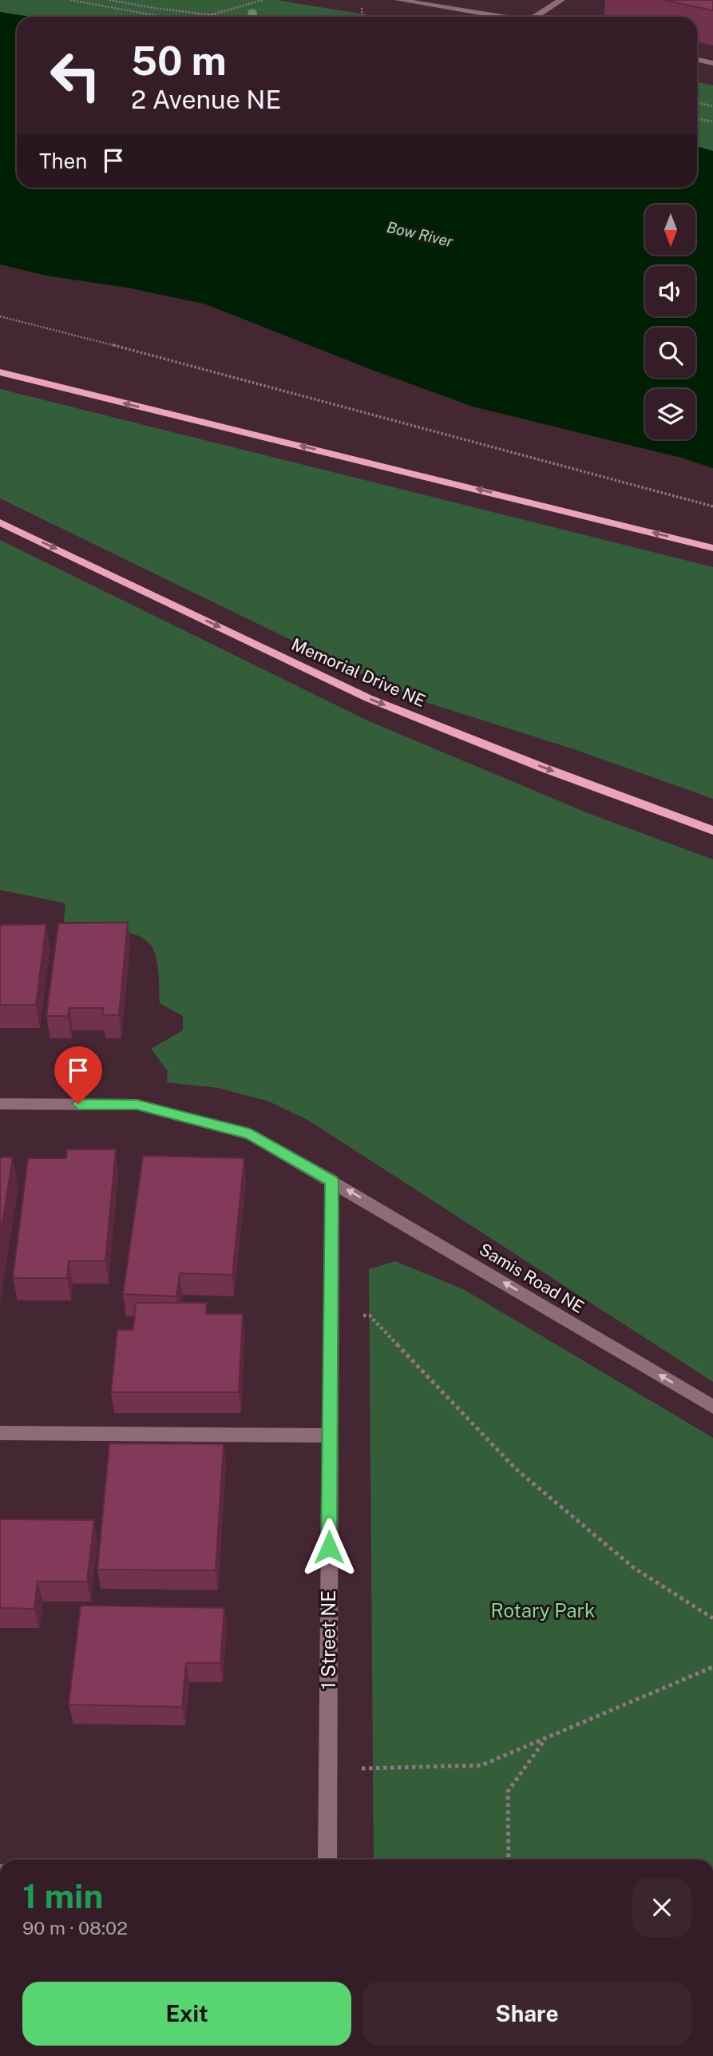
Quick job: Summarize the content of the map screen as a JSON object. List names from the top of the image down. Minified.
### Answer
{"streets":{"main road":["Memorial Drive NE"],"street":["Samis Road NE","1 Street NE"]},"crossings":[["Samis Road NE","1 Street NE"]],"one_way":["Memorial Drive NE","Samis Road NE"],"water":["Bow River"],"parks":["Rotary Park"],"north":"bottom","page":{"turn":["50 m","2 Avenue NE"],"then":"Then","heading":["1 min","90 m · 08:02"],"buttons":["Exit","Share"]}}
